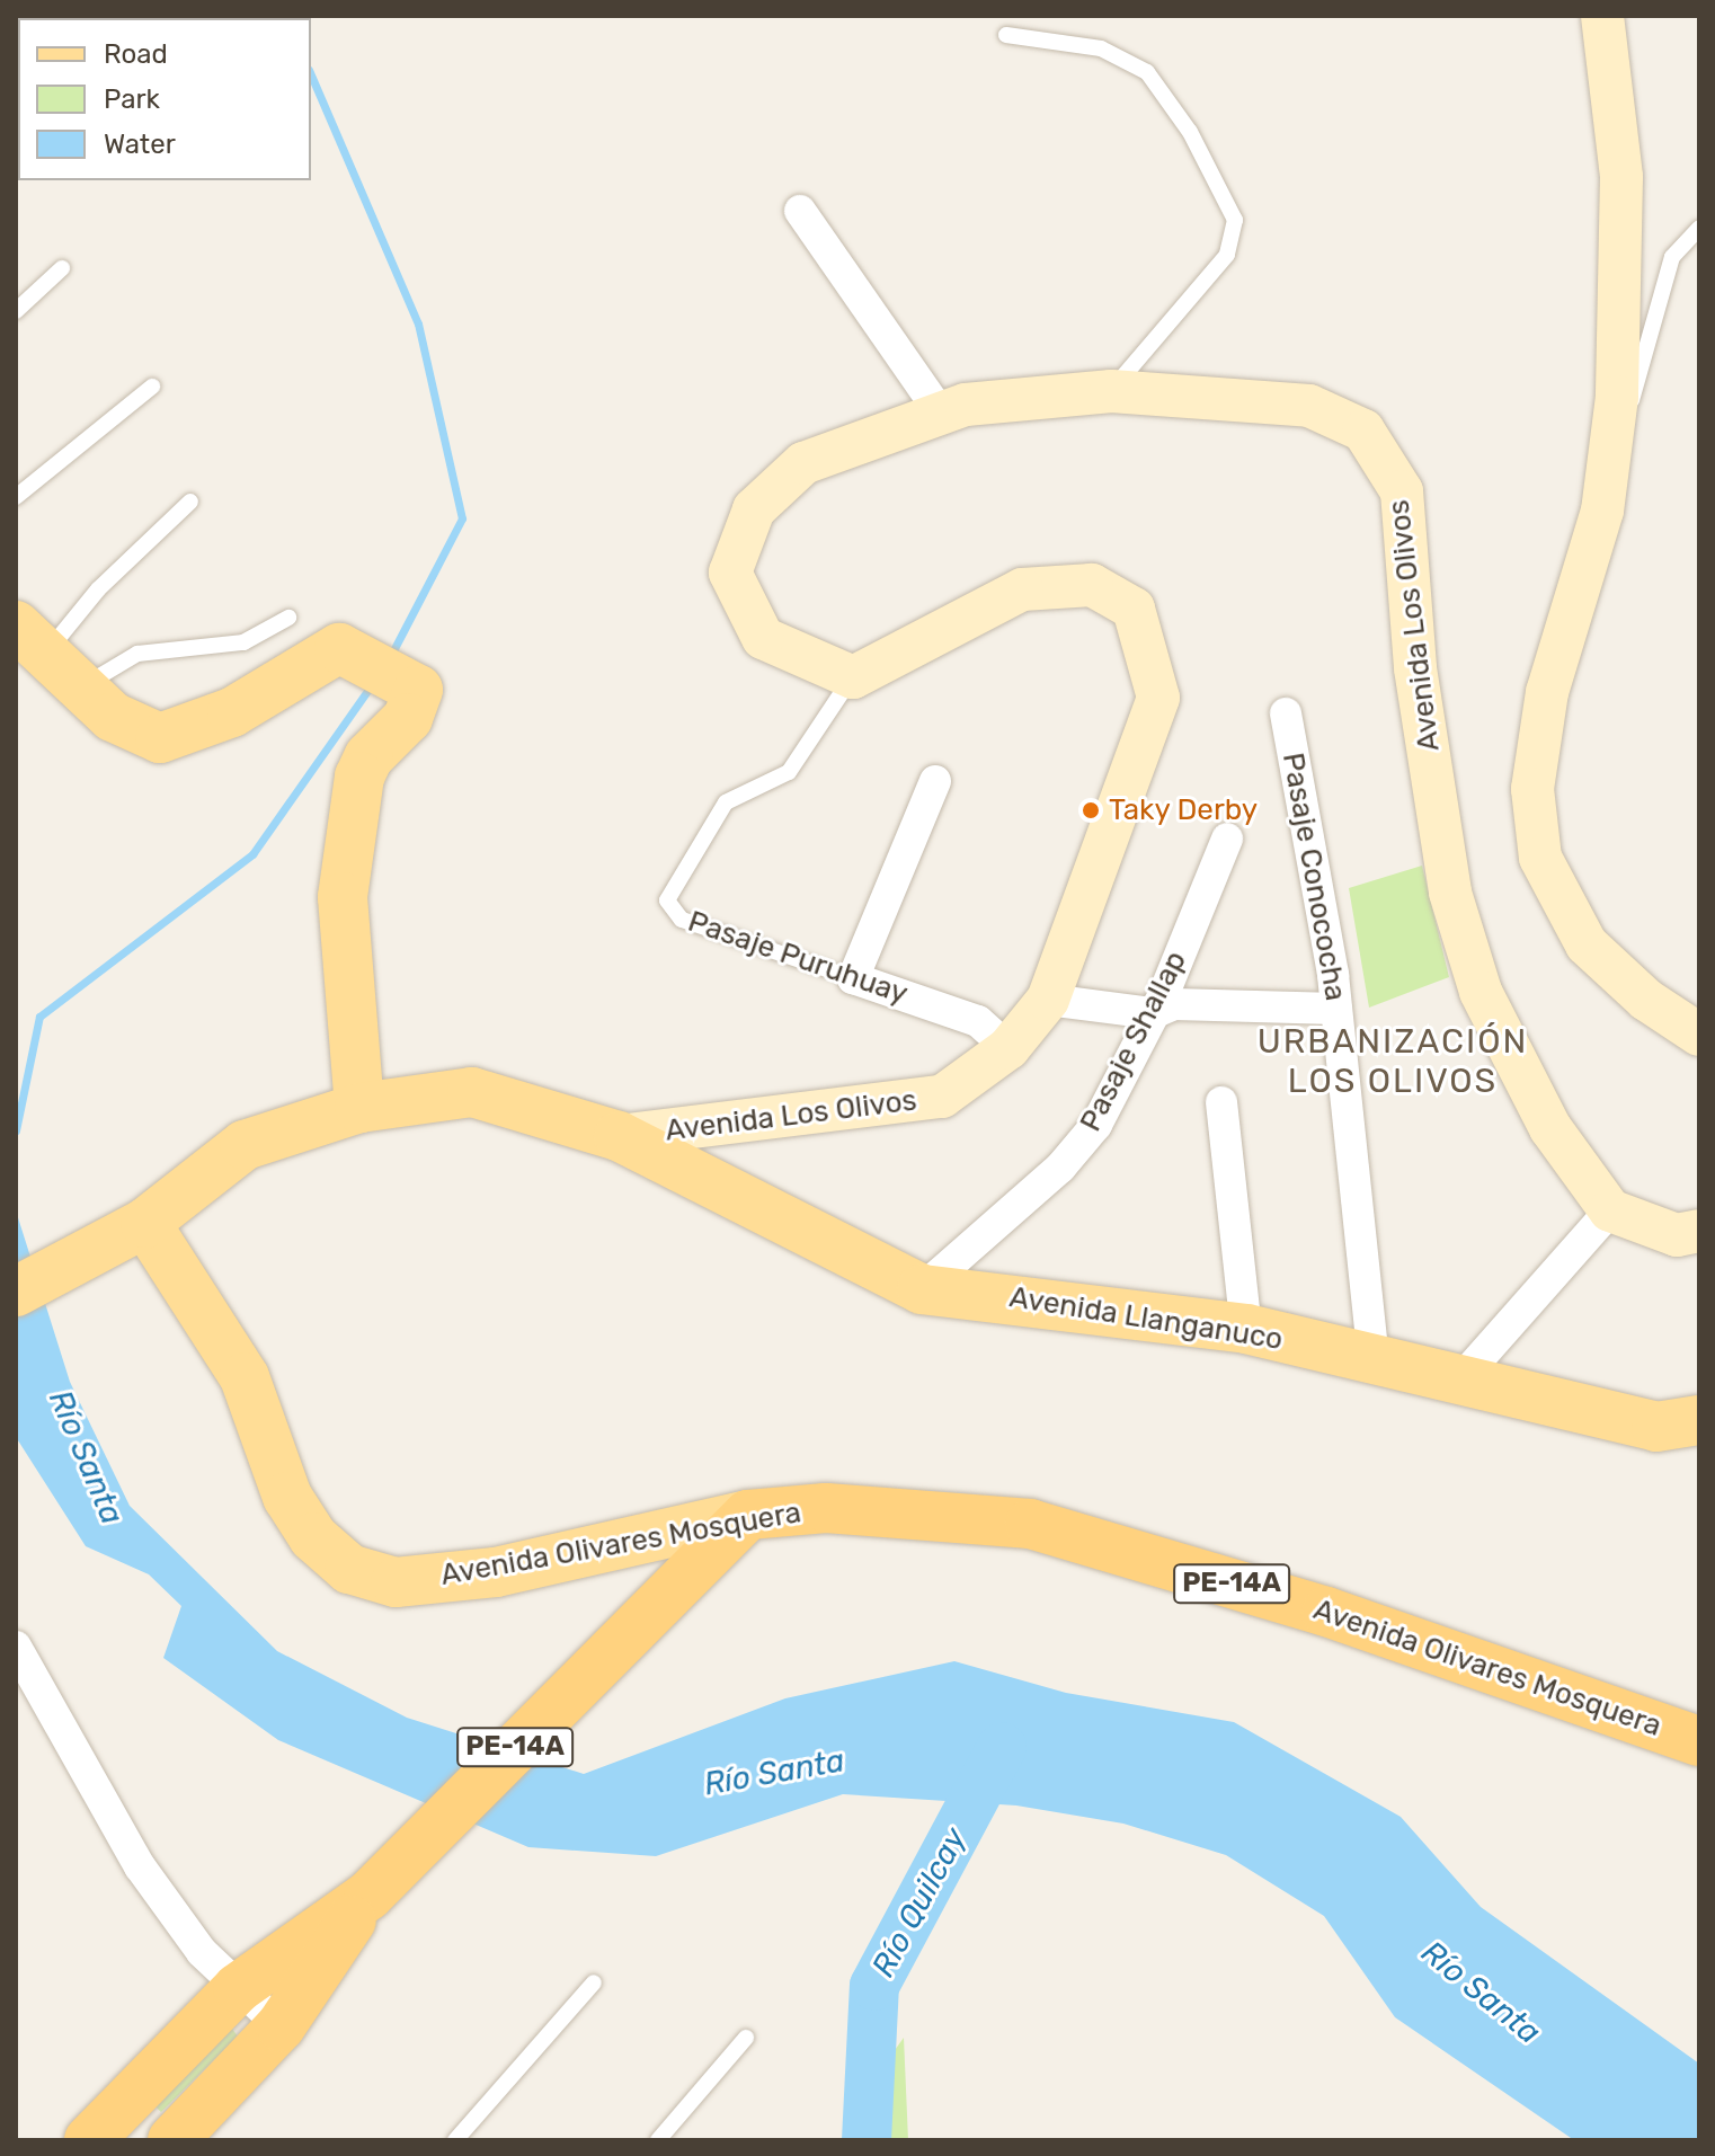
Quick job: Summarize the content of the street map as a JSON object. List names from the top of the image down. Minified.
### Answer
{"streets":{"highway":["Avenida Olivares Mosquera","PE-14A"],"main road":["Avenida Los Olivos","Avenida Llanganuco"],"street":["Pasaje Conococha","Pasaje Puruhuay","Pasaje Shallap"]},"crossings":[["Avenida Los Olivos","Pasaje Puruhuay"],["Avenida Los Olivos","Avenida Llanganuco"],["Avenida Los Olivos","Avenida Olivares Mosquera"],["Pasaje Conococha","Avenida Llanganuco"],["Pasaje Shallap","Avenida Llanganuco"],["Avenida Olivares Mosquera","PE-14A"]],"districts":["URBANIZACIÓN LOS OLIVOS"],"water":["Río Santa","Río Quilcay"],"places":["Taky Derby"],"legend":["Road","Park","Water"]}
